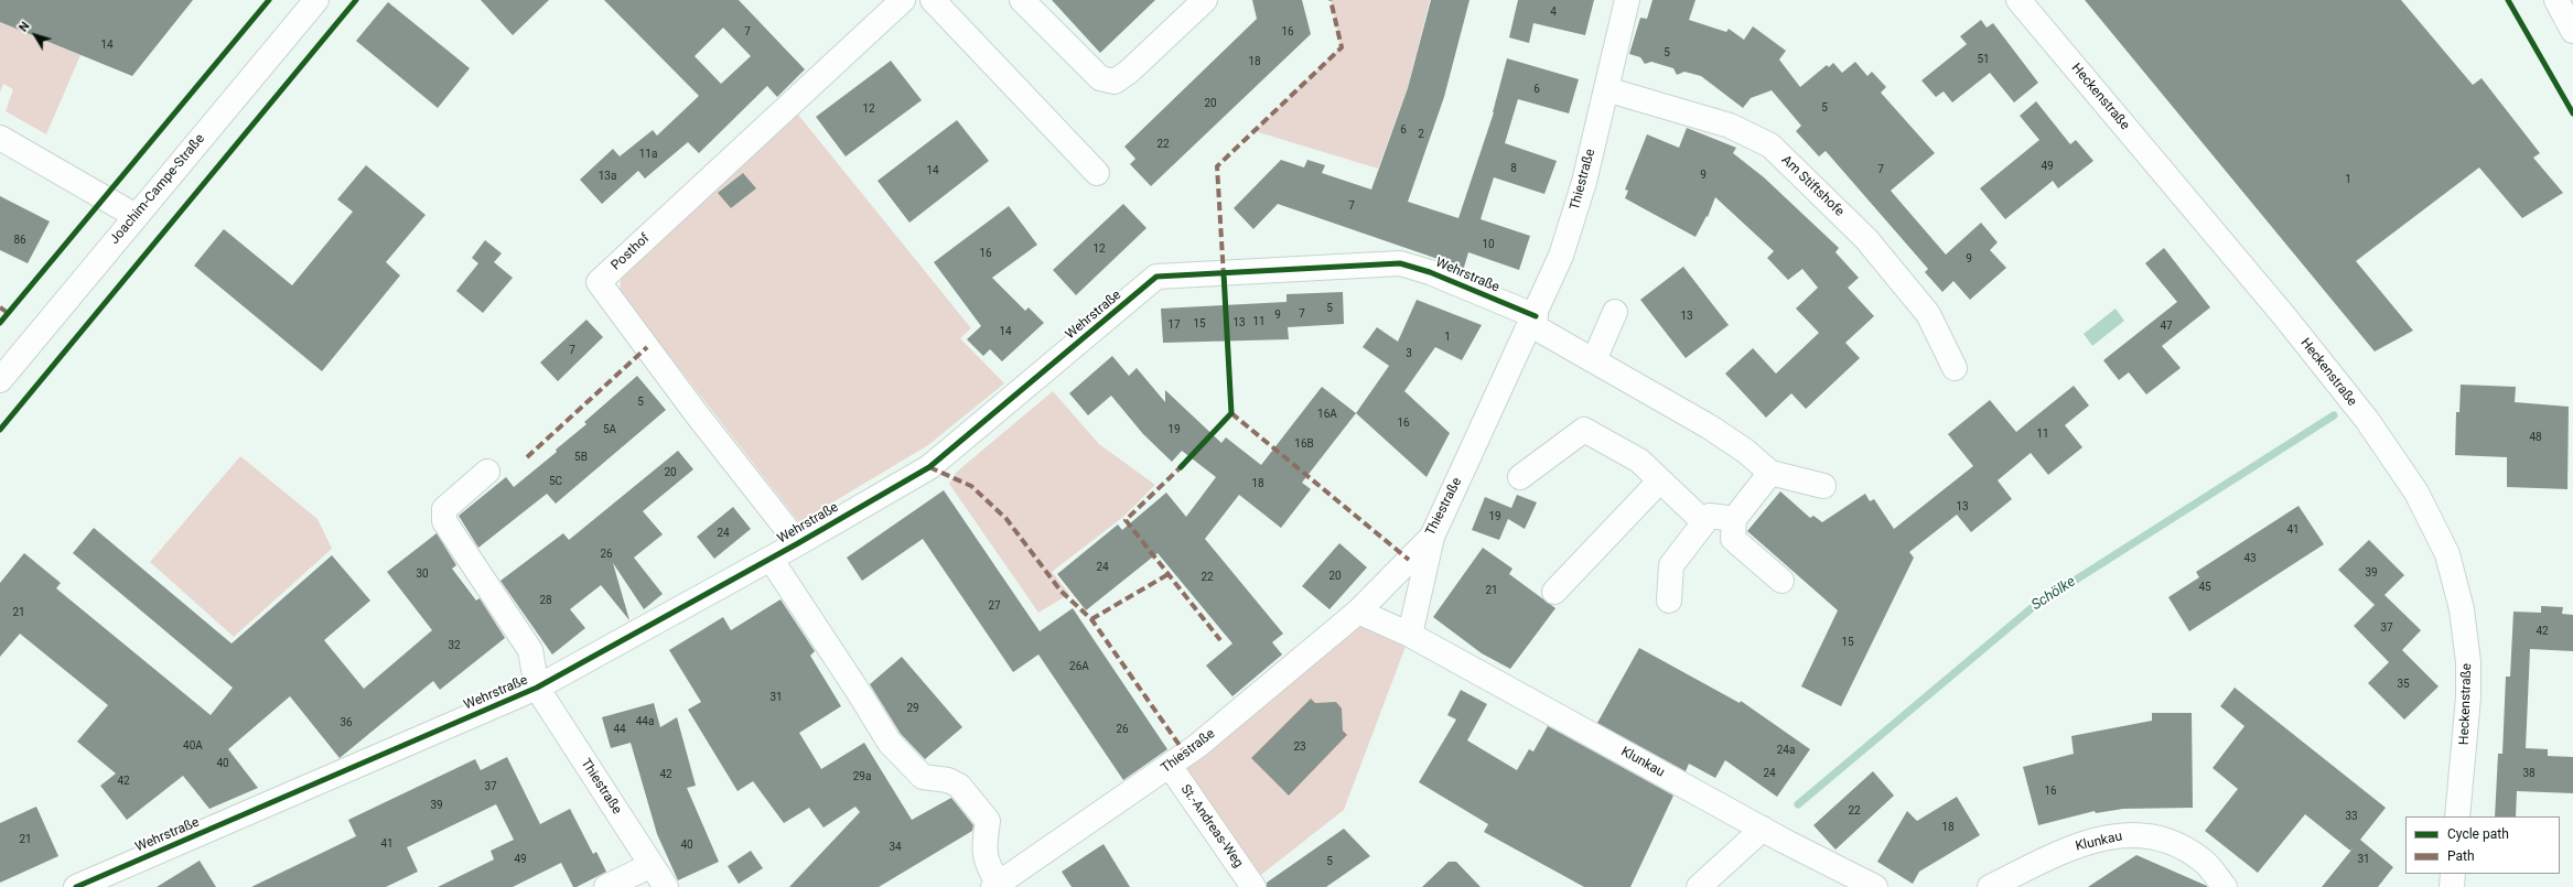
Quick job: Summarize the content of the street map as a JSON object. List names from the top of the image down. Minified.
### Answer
{"streets":{"street":["Heckenstraße","Thiestraße","Am Stiftshofe","Joachim-Campe-Straße","Posthof","Wehrstraße","Klunkau","St.-Andreas-Weg"]},"crossings":[["Thiestraße","Am Stiftshofe"],["Thiestraße","Wehrstraße"],["Thiestraße","Klunkau"],["Thiestraße","St.-Andreas-Weg"],["Posthof","Wehrstraße"]],"water":["Schölke"],"house_numbers":["4","7","16","14","5","51","18","6","20","5","12","6","2","22","11a","49","8","7","14","9","13a","1","7","86","10","12","16","9","5","7","9","13","11","13","15","17","47","14","1","7","3","5","16A","16","5A","19","11","48","16B","5B","20","5C","18","13","19","41","24","26","43","24","39","30","20","22","45","21","28","27","21","37","42","15","32","26A","35","31","29","44a","36","44","26","40A","23","24a","40","24","38","42","29a","42","37","16","39","22","33","18","21","41","40","34","49","31","5"],"legend":["Cycle path","Path"],"north":"top left"}
